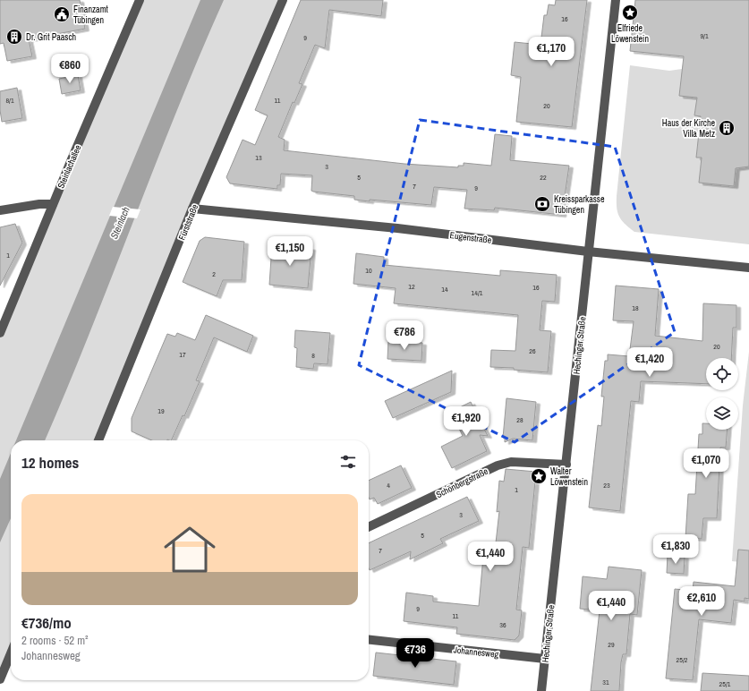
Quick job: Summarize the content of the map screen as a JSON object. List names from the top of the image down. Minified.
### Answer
{"streets":{"street":["Steinlachallee","Fürststraße","Eugenstraße","Hechinger Straße","Schönbergstraße","Johannesweg"]},"crossings":[["Fürststraße","Eugenstraße"],["Eugenstraße","Hechinger Straße"],["Hechinger Straße","Schönbergstraße"],["Hechinger Straße","Johannesweg"]],"water":["Steinlach"],"places":{"place":["Elfriede Löwenstein","Walter Löwenstein"],"public building":["Finanzamt Tübingen"],"building":["Dr. Grit Paasch","Haus der Kirche Villa Metz"],"bank":["Kreissparkasse Tübingen"]},"house_numbers":["16","9/1","9","8/1","11","20","13","3","5","22","7","9","1","10","2","12","16","14","14/1","18","20","26","17","8","19","28","4","23","1","3","5","7","9","11","36","29","25/2","31","25/1"],"page":{"price":["€1,170","€860","€1,150","€786","€1,420","€1,920","€1,070","€1,830","€1,440","€2,610","€1,440","€736"],"heading":"12 homes","list":[{"name":"€736/mo","note":"2 rooms · 52 m² · Johannesweg"}]}}
